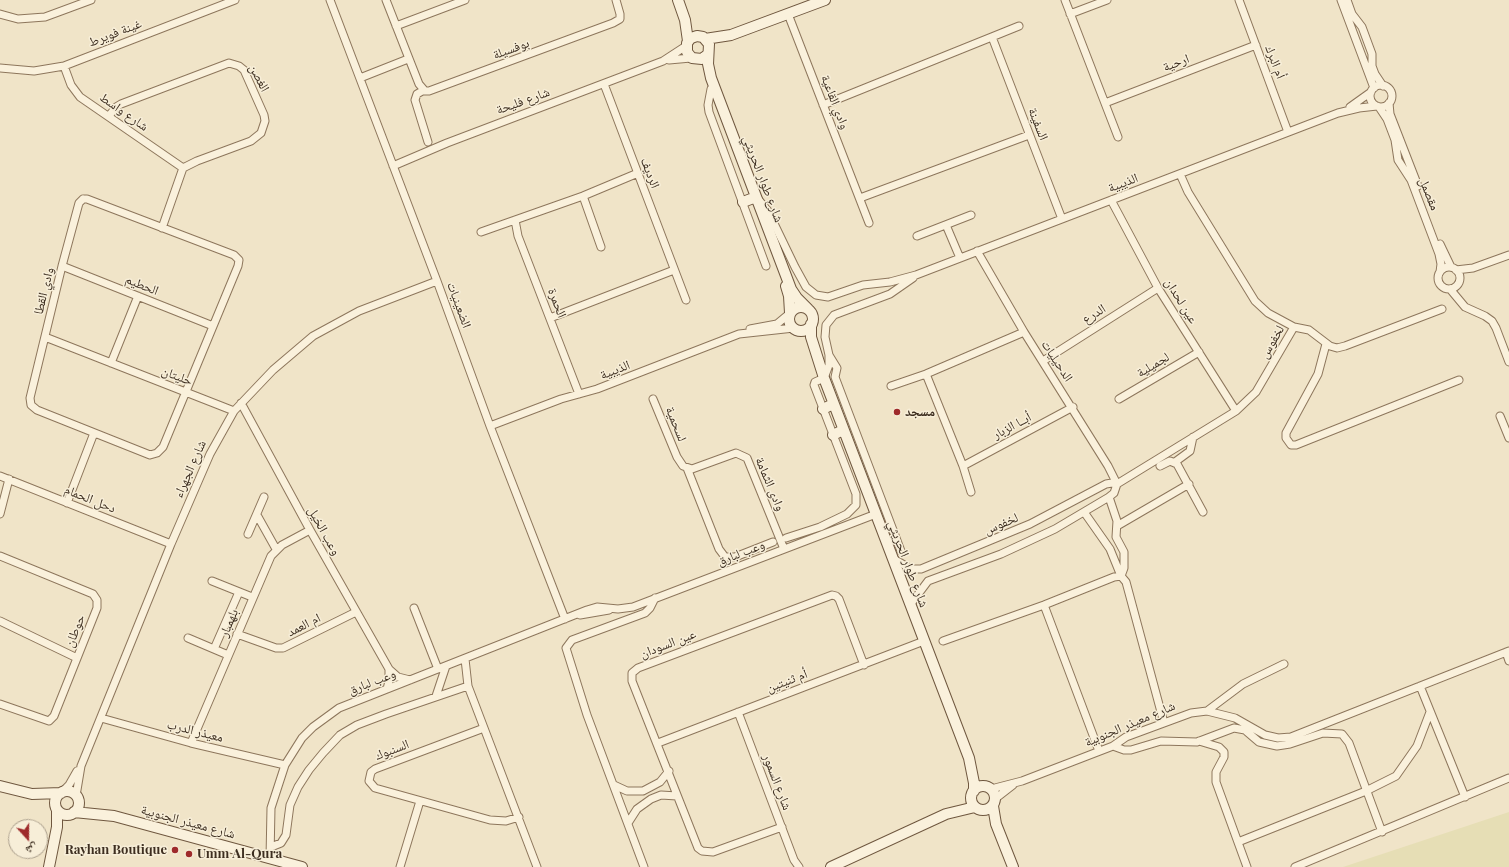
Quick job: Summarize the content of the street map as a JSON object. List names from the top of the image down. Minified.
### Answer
{"streets":{"street":["غينة فويرط","بوفسيلة","أم البرك","ارحية","الغصن","شارع فليحة","وادي القاعية","شارع واسط","السفينة","الرديف","شارع طوار الحريثي","الذيبية","مقصمل","الحطيم","وادي القطا","عين لحدان","الحمرة","الضعينيات","الدرع","لخفوس","الدحيليات","لجميلية","حليتان","لسحمية","أبــا الزبار","شارع الجهراء","وادى الثمامة","دحل الحمام","وعب الخيل","وعب لبارق","بلهمبار","ام العمد","حوطان","عين السودان","أم ثنيتين","شارع معيذر الجنوبية","معيذر الدرب","السنبوك","شارع السمور"]},"crossings":[["غينة فويرط","شارع واسط"],["أم البرك","ارحية"],["أم البرك","الذيبية"],["الغصن","شارع واسط"],["شارع فليحة","الرديف"],["شارع فليحة","شارع طوار الحريثي"],["شارع فليحة","الضعينيات"],["السفينة","الذيبية"],["شارع طوار الحريثي","الذيبية"],["شارع طوار الحريثي","لخفوس"],["شارع طوار الحريثي","وعب لبارق"],["شارع طوار الحريثي","أم ثنيتين"],["شارع طوار الحريثي","شارع معيذر الجنوبية"],["الذيبية","مقصمل"],["الذيبية","عين لحدان"],["الذيبية","الحمرة"],["الذيبية","الضعينيات"],["الذيبية","لخفوس"],["الذيبية","الدحيليات"],["الحطيم","وادي القطا"],["وادي القطا","حليتان"],["عين لحدان","الدرع"],["عين لحدان","لخفوس"],["عين لحدان","لجميلية"],["الضعينيات","شارع الجهراء"],["الضعينيات","وعب لبارق"],["الدرع","الدحيليات"],["لخفوس","الدحيليات"],["الدحيليات","أبــا الزبار"],["حليتان","شارع الجهراء"],["لسحمية","وادى الثمامة"],["شارع الجهراء","دحل الحمام"],["شارع الجهراء","وعب الخيل"],["شارع الجهراء","شارع معيذر الجنوبية"],["شارع الجهراء","معيذر الدرب"],["وادى الثمامة","وعب لبارق"],["وعب الخيل","ام العمد"],["وعب لبارق","شارع معيذر الجنوبية"],["وعب لبارق","معيذر الدرب"],["بلهمبار","ام العمد"],["بلهمبار","معيذر الدرب"],["عين السودان","أم ثنيتين"],["عين السودان","شارع السمور"],["أم ثنيتين","شارع السمور"]],"places":["مسجد","Rayhan Boutique","Umm Al-Qura"],"north":"bottom"}
